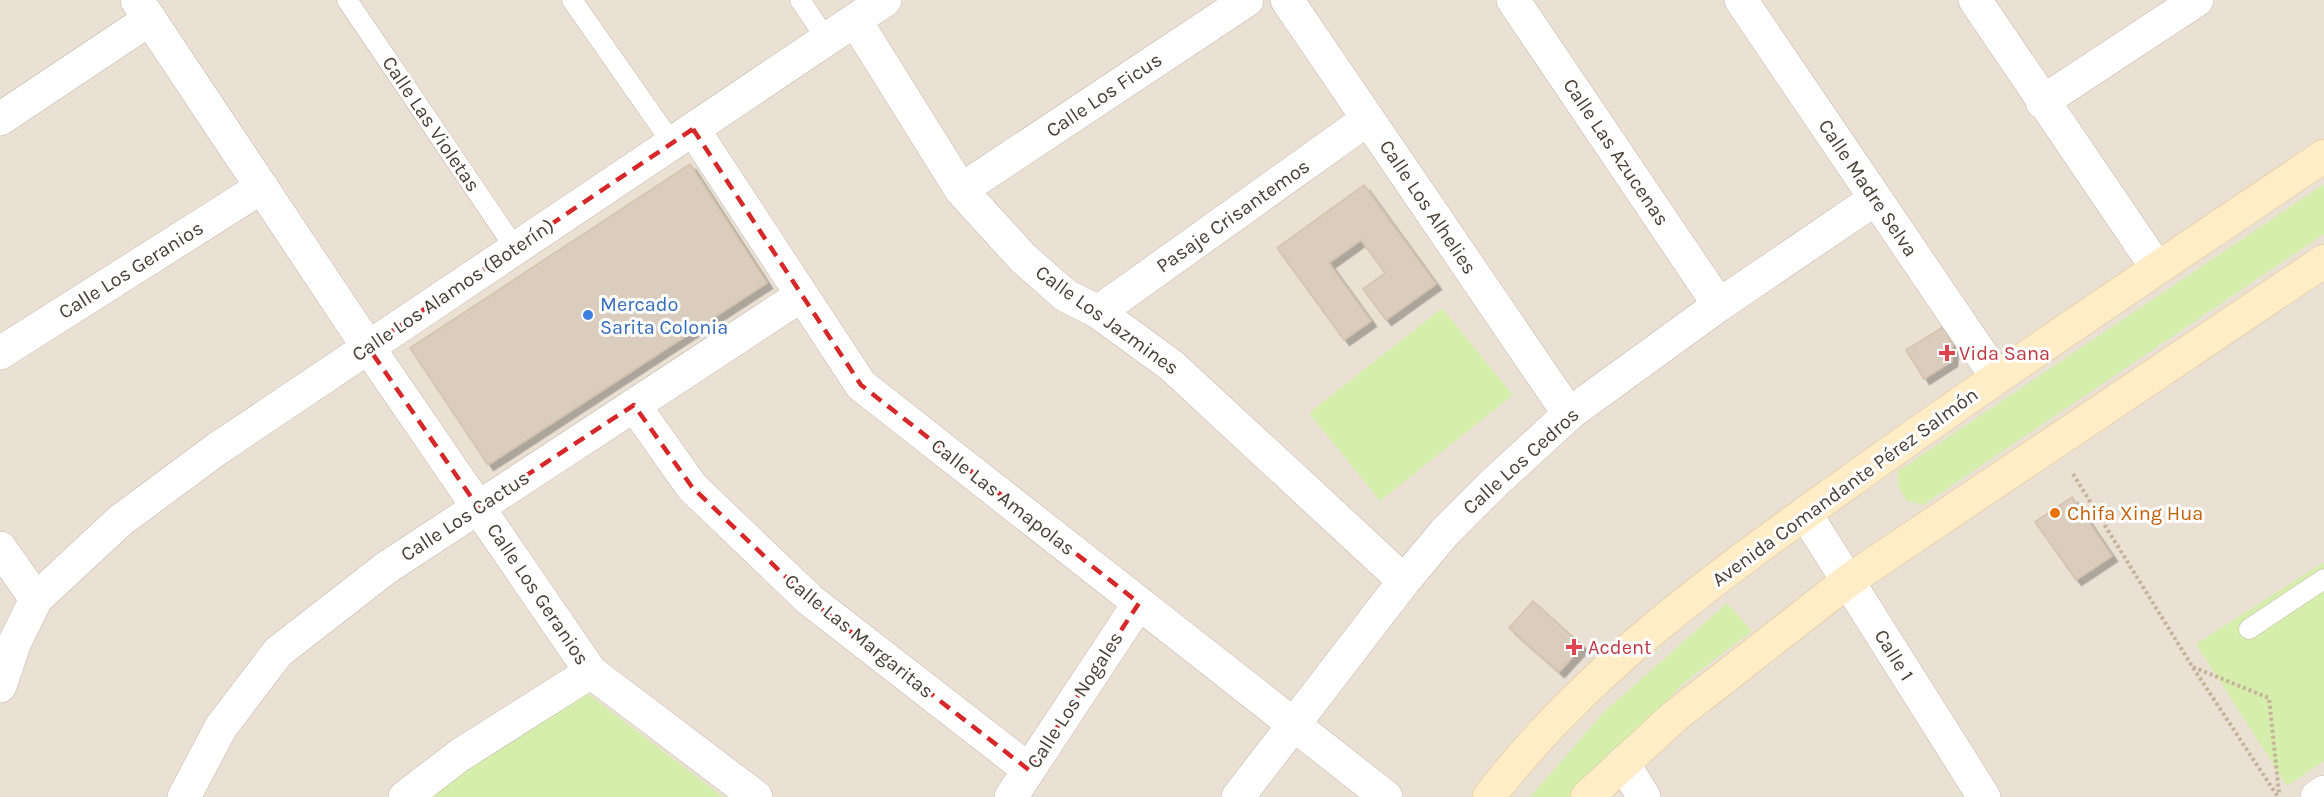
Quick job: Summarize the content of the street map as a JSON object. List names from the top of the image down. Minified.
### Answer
{"streets":{"main road":["Avenida Comandante Pérez Salmón"],"street":["Calle Los Ficus","Calle Las Azucenas","Calle Madre Selva","Calle Los Alhelies","Pasaje Crisantemos","Calle Los Geranios","Calle Los Alamos (Boterín)","Calle Los Jazmines","Calle Los Cedros","Calle Las Amapolas","Calle Los Cactus","Calle Las Margaritas","Calle 1","Calle Los Nogales"],"lane":["Calle Las Violetas"]},"crossings":[["Calle Los Ficus","Calle Los Jazmines"],["Calle Las Violetas","Calle Los Alamos (Boterín)"],["Calle Las Azucenas","Calle Los Cedros"],["Calle Madre Selva","Calle Los Cedros"],["Calle Madre Selva","Avenida Comandante Pérez Salmón"],["Calle Los Alhelies","Pasaje Crisantemos"],["Calle Los Alhelies","Calle Los Cedros"],["Pasaje Crisantemos","Calle Los Jazmines"],["Calle Los Geranios","Calle Los Alamos (Boterín)"],["Calle Los Geranios","Calle Los Cactus"],["Calle Los Alamos (Boterín)","Calle Los Jazmines"],["Calle Los Alamos (Boterín)","Calle Las Amapolas"],["Calle Los Jazmines","Calle Los Cedros"],["Calle Los Cedros","Calle Las Amapolas"],["Avenida Comandante Pérez Salmón","Calle 1"],["Calle Las Amapolas","Calle Los Cactus"],["Calle Las Amapolas","Calle Los Nogales"],["Calle Los Cactus","Calle Las Margaritas"],["Calle Las Margaritas","Calle Los Nogales"]],"places":{"other":["Mercado Sarita Colonia","Chifa Xing Hua"],"health":["Vida Sana","Acdent"]}}
